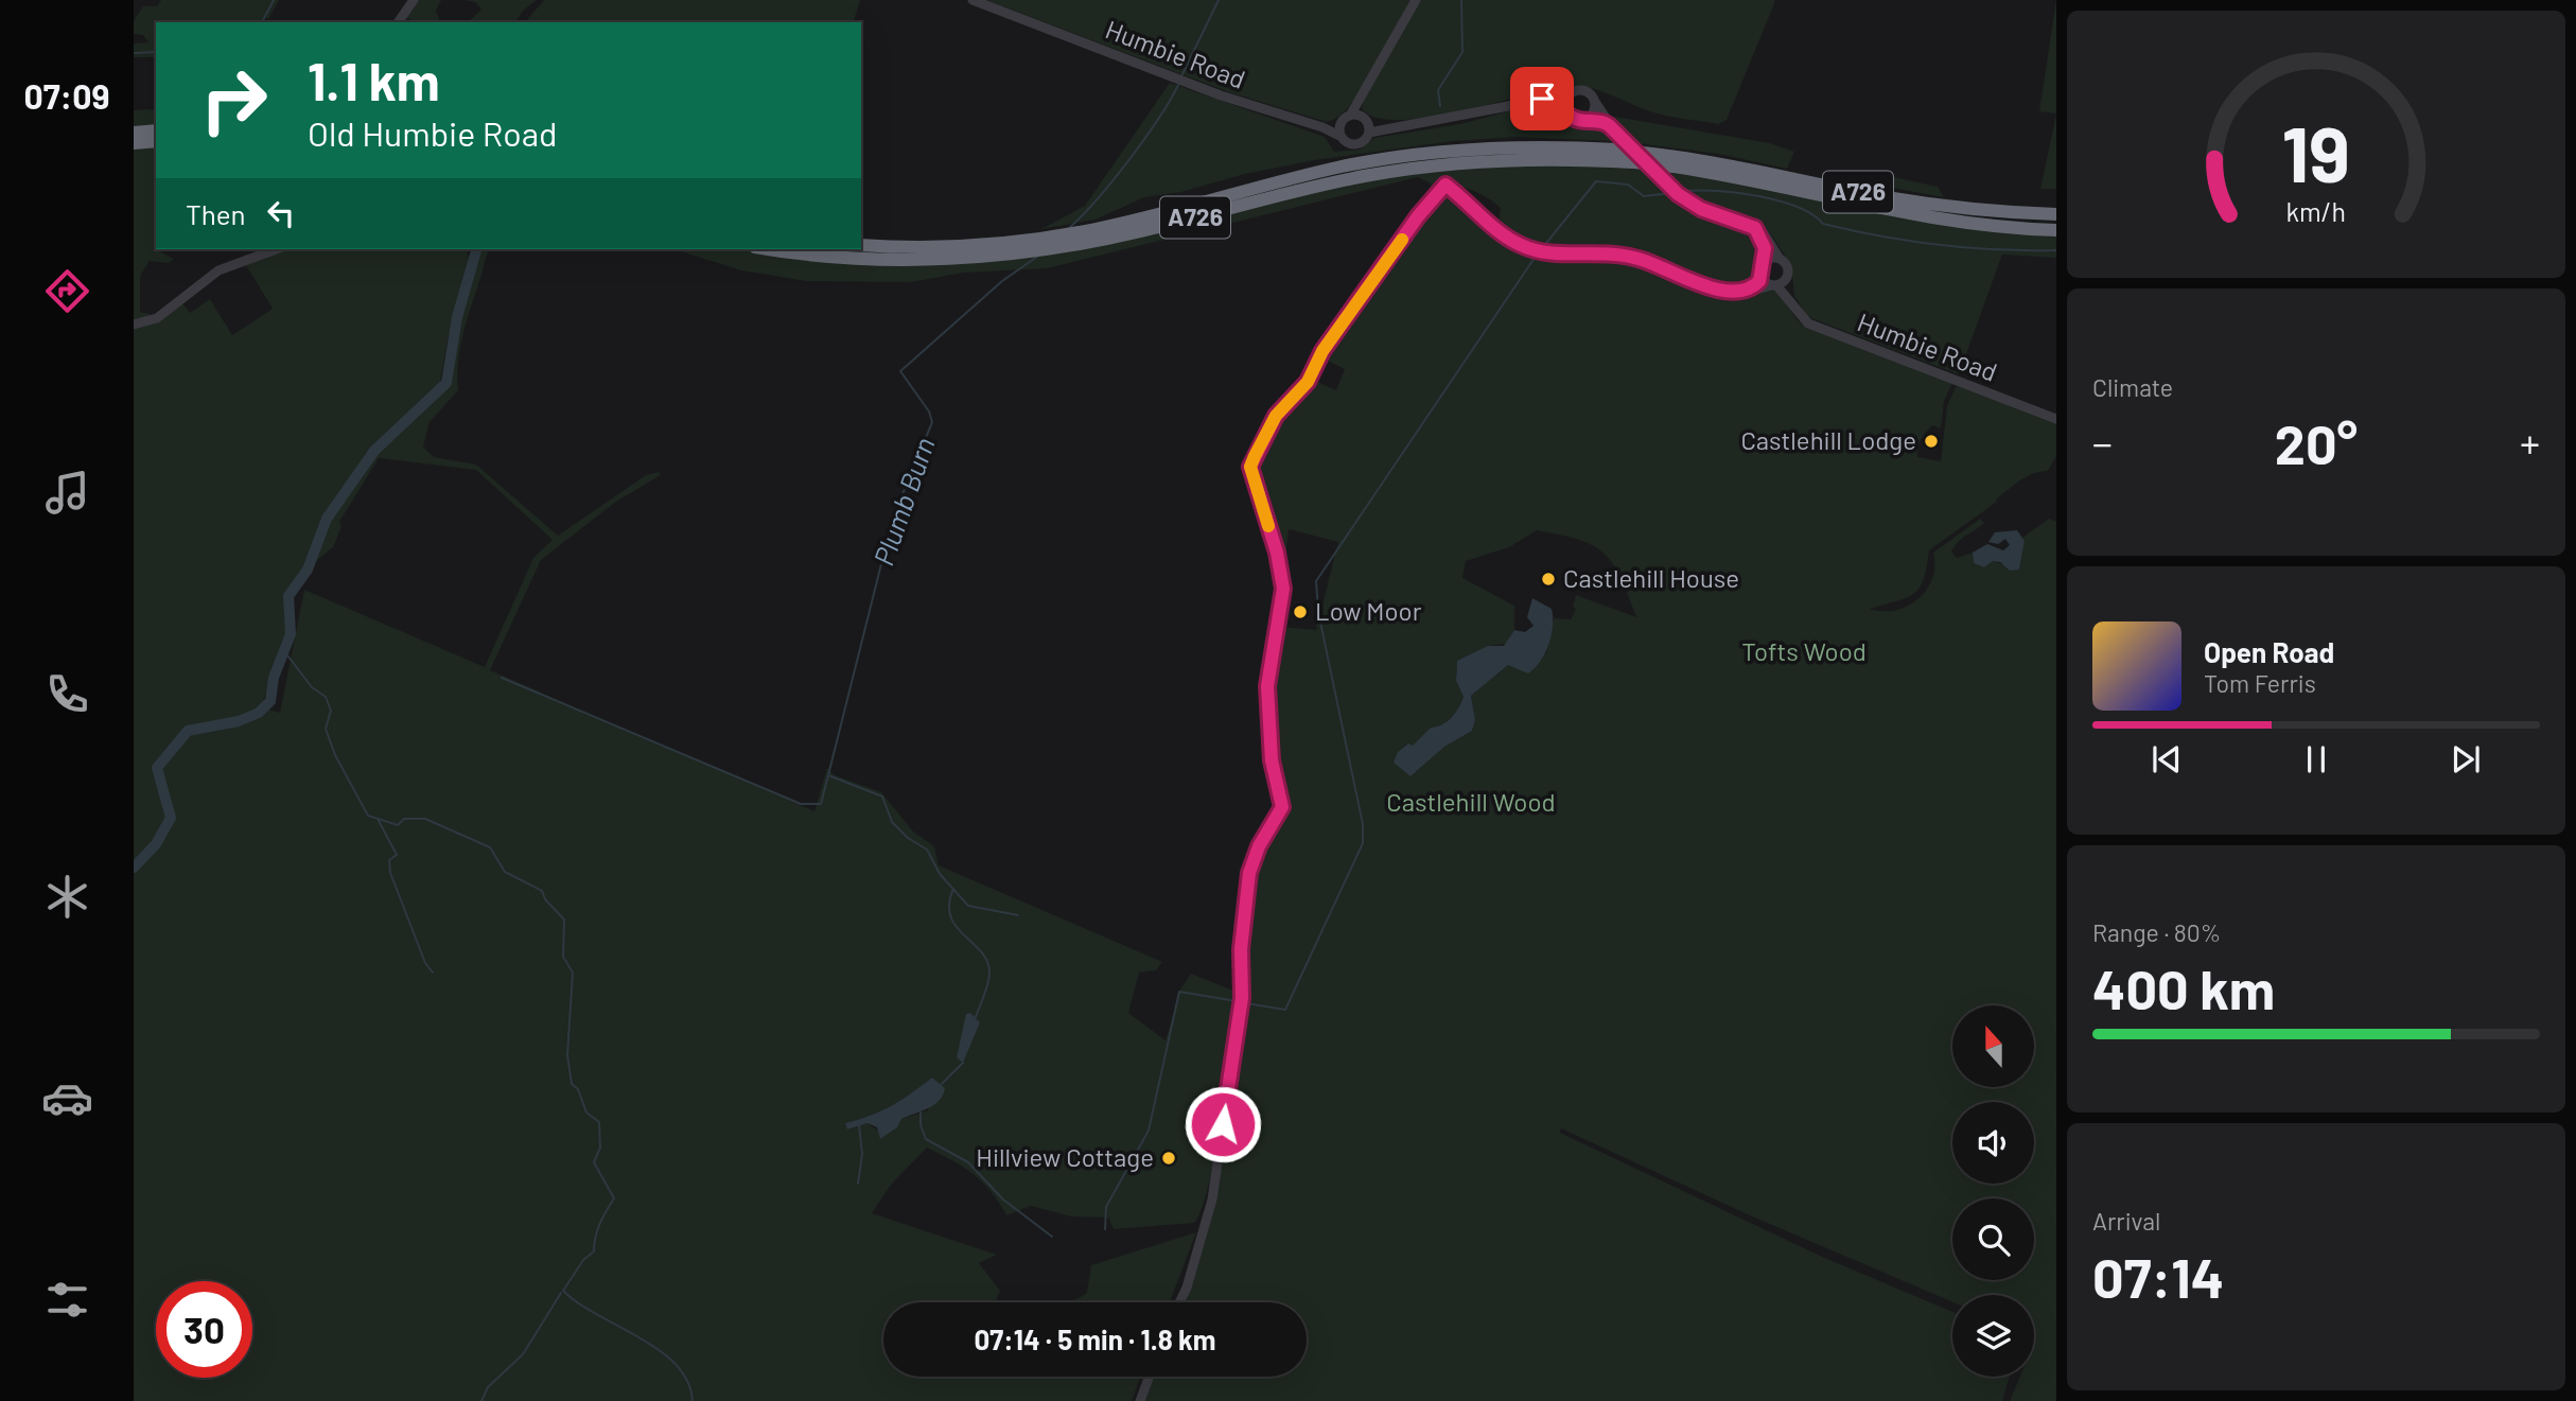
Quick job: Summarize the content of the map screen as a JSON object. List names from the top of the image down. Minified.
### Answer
{"streets":{"highway":["A726"],"street":["Humbie Road"]},"water":["Plumb Burn"],"parks":["Tofts Wood","Castlehill Wood"],"places":["Castlehill Lodge","Castlehill House","Low Moor","Hillview Cottage"],"north":"top","page":{"tabs":"07:09","turn":["1.1 km","Old Humbie Road"],"then":"Then","tile":["Climate",["Range · 80%","400 km"],["Arrival","07:14"]],"heat":["−","20°","+"],"song":["Open Road","Tom Ferris"],"limit":"30","trip":"07:14 · 5 min · 1.8 km","gauge":["19","km/h"]}}
